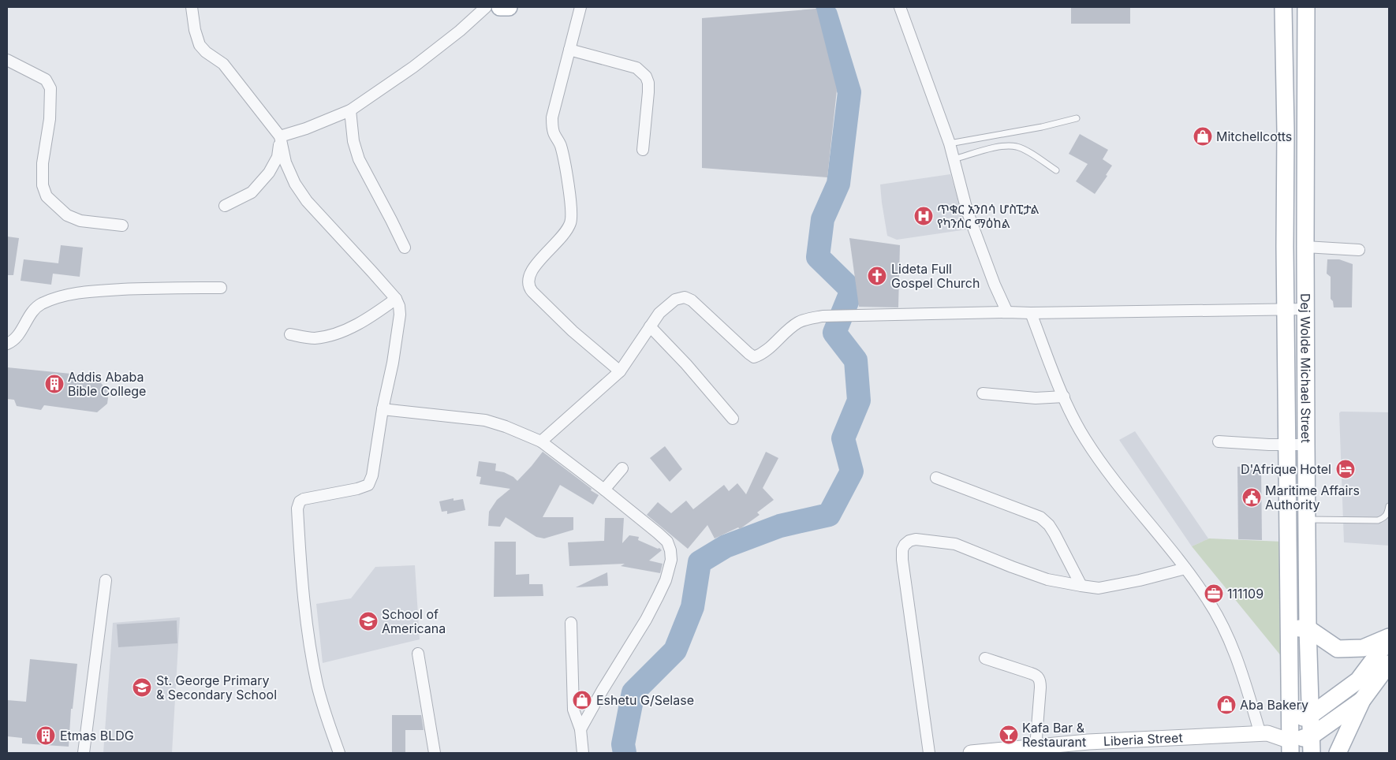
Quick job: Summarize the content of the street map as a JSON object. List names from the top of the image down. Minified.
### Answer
{"streets":{"main road":["Dej Wolde Michael Street"],"street":["Liberia Street"]},"crossings":[["Dej Wolde Michael Street","Liberia Street"]],"places":{"shop":["Mitchellcotts","Eshetu G/Selase","Aba Bakery"],"hospital":["ጥቁር አንበሳ ሆስፒታል የካንሰር ማዕከል"],"church":["Lideta Full Gospel Church"],"building":["Addis Ababa Bible College","Etmas BLDG"],"hotel":["D'Afrique Hotel"],"public building":["Maritime Affairs Authority"],"office":["111109"],"school or university":["School of Americana","St. George Primary & Secondary School"],"bar":["Kafa Bar & Restaurant"]}}
